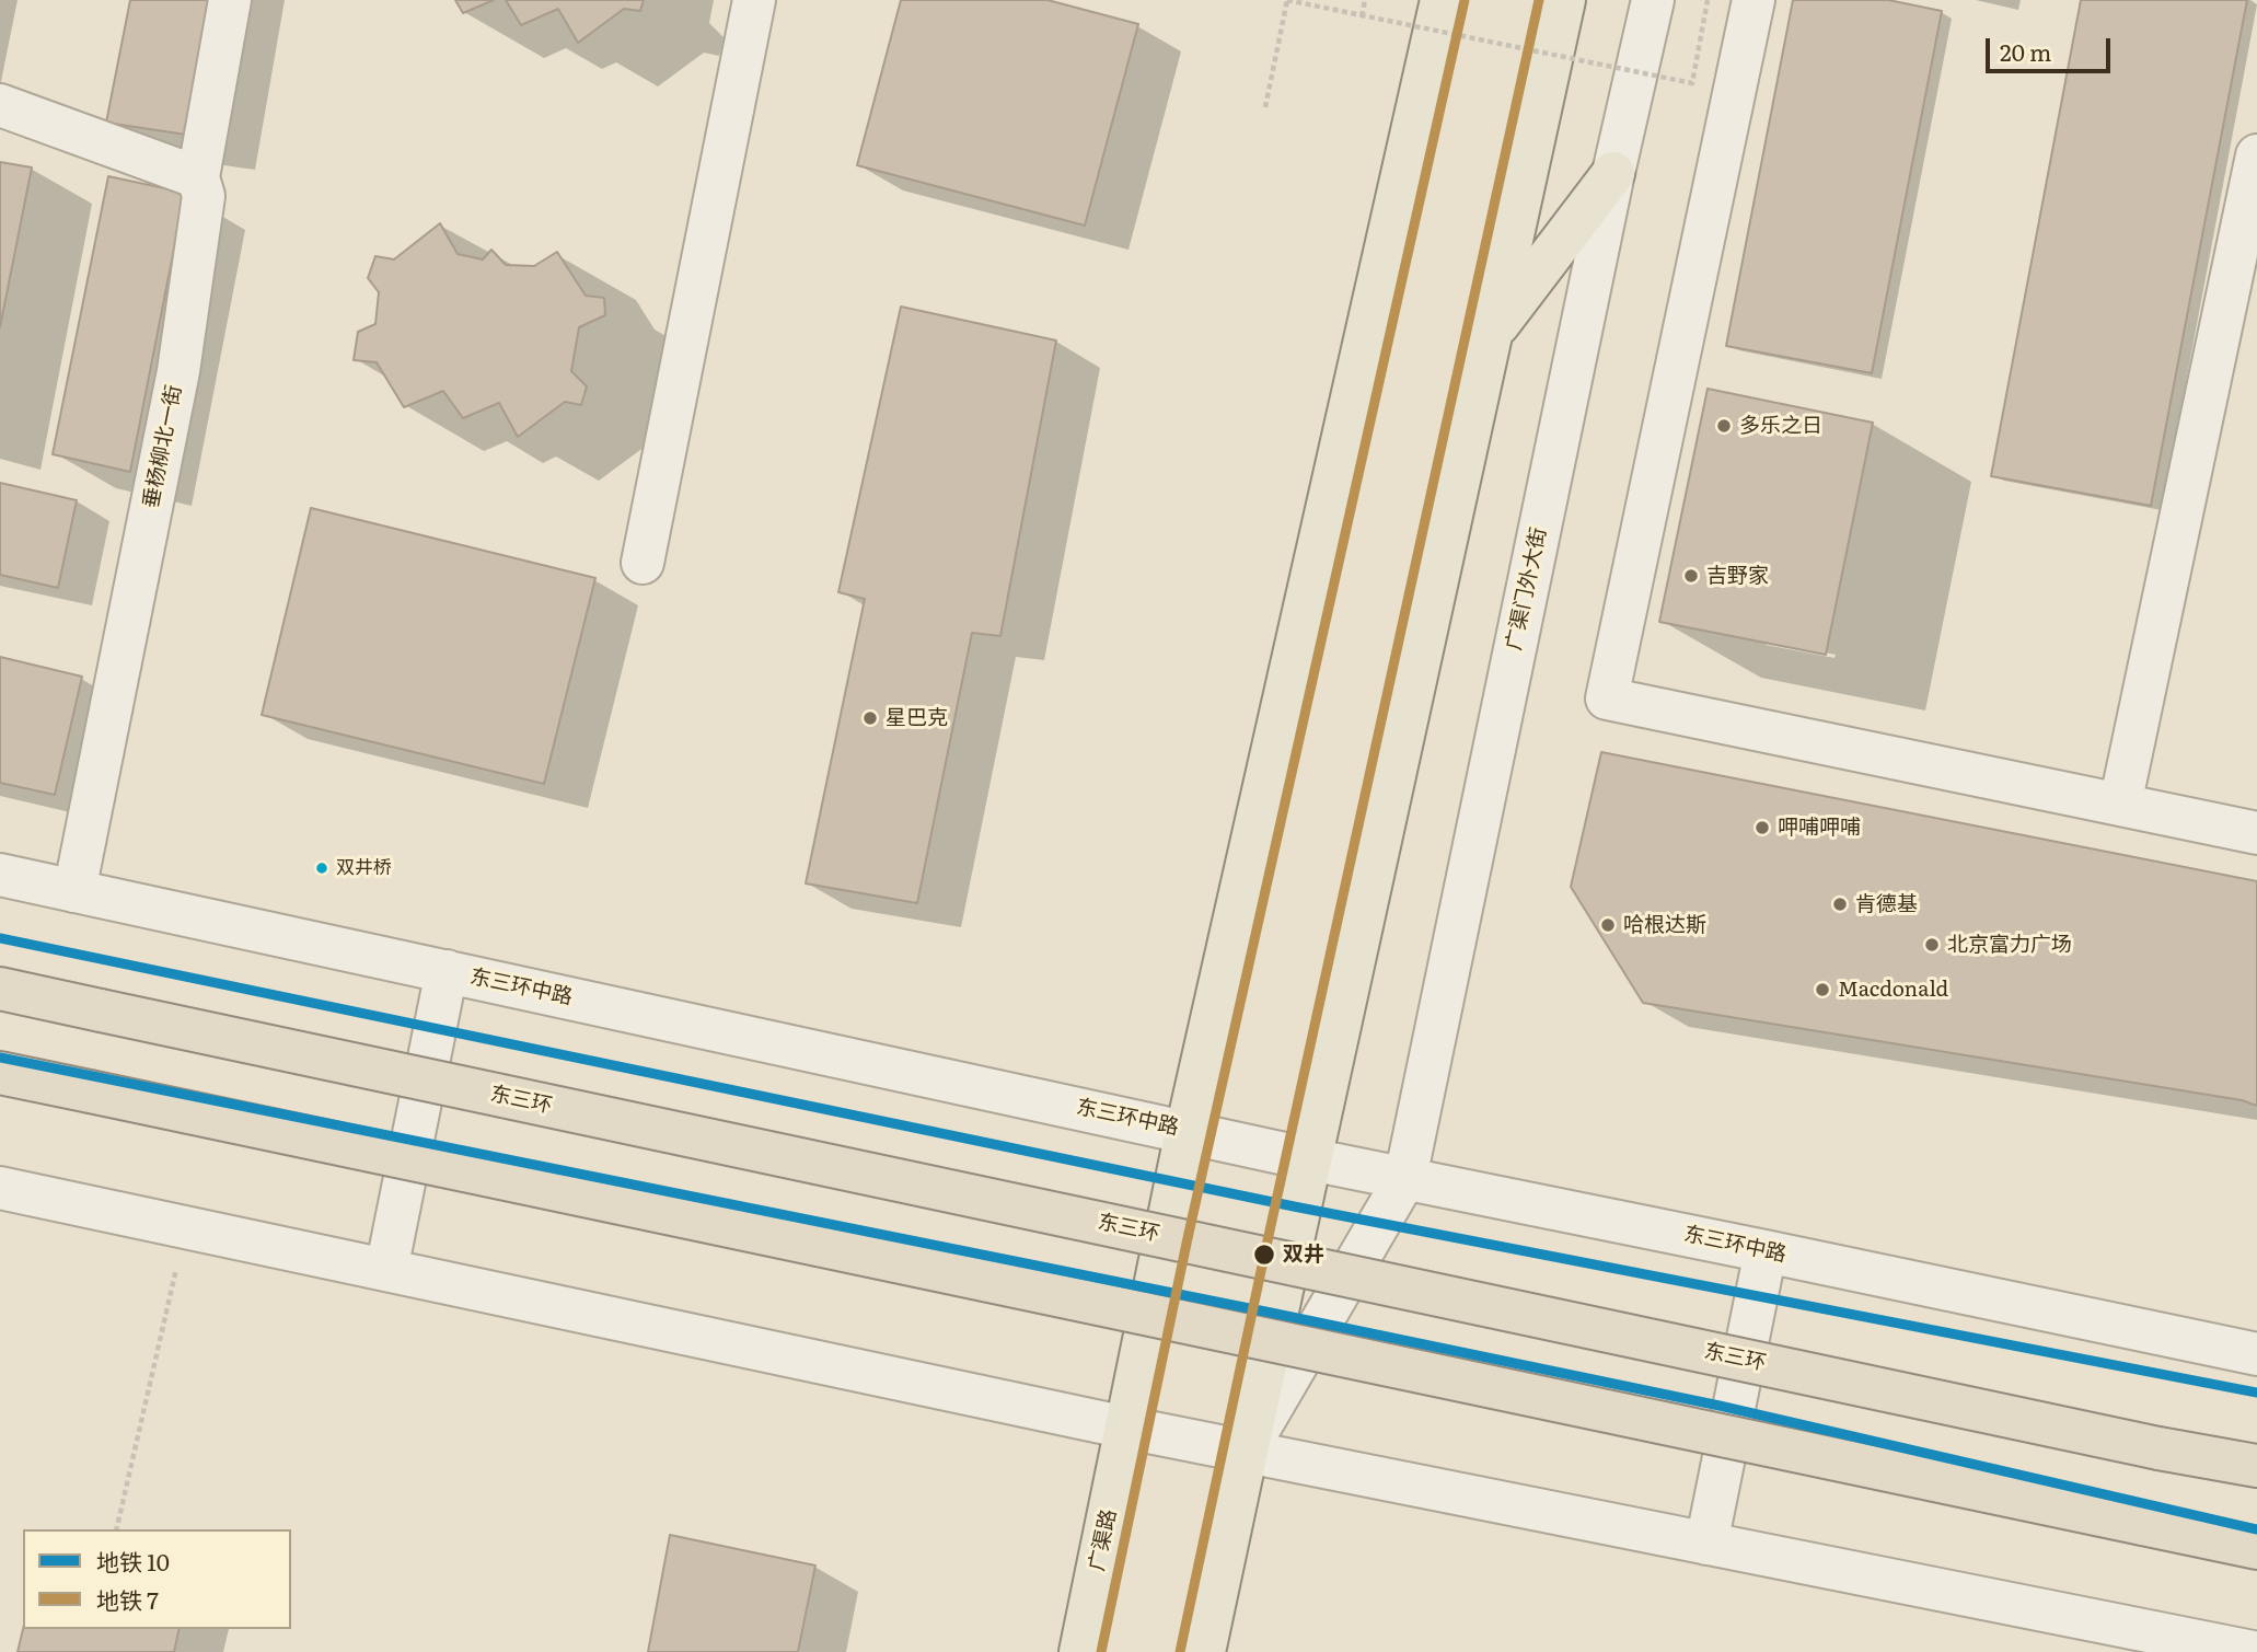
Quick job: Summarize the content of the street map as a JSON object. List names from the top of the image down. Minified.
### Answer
{"streets":{"highway":["东三环"],"main road":["广渠路"],"street":["垂杨柳北一街","广渠门外大街","东三环中路"]},"crossings":[["垂杨柳北一街","东三环中路"],["广渠门外大街","东三环中路"],["东三环中路","广渠路"]],"places":["多乐之日","吉野家","星巴克","呷哺呷哺","双井桥","肯德基","哈根达斯","北京富力广场","Macdonald","双井"],"lines":["metro line 7","metro line 10"],"legend":["地铁 10","地铁 7"],"scale_bar":"20 m"}
